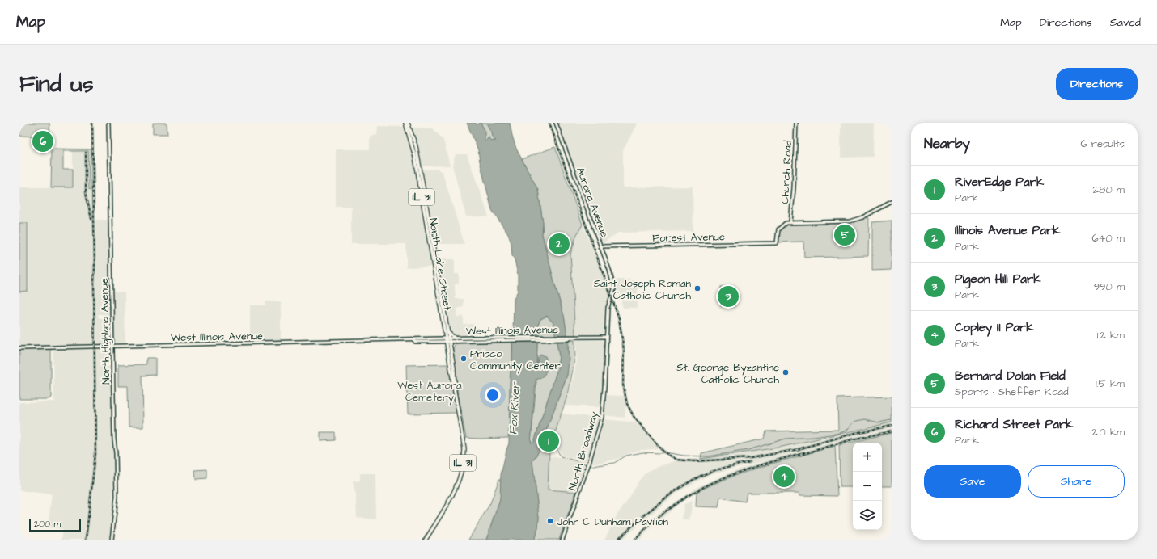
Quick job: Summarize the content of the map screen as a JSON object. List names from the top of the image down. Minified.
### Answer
{"streets":{"main road":["Church Road","IL 31","Aurora Avenue","Forest Avenue","North Lake Street","West Illinois Avenue","North Highland Avenue","North Broadway"]},"crossings":[["Church Road","Forest Avenue"],["Aurora Avenue","Forest Avenue"],["Aurora Avenue","North Broadway"],["North Lake Street","West Illinois Avenue"],["West Illinois Avenue","North Highland Avenue"],["West Illinois Avenue","North Broadway"]],"water":["Fox River"],"parks":["West Aurora Cemetery"],"places":["Saint Joseph Roman Catholic Church","Prisco Community Center","St. George Byzantine Catholic Church","John C Dunham Pavilion"],"scale_bar":"200 m","page":{"header":"Map","nav":["Map","Directions","Saved"],"buttons":["Directions",["Save","Share"]],"title":"Find us","heading":["Nearby","6 results"],"pins":["6","5","2","3","1","4"],"list":[{"mark":"1","name":"RiverEdge Park","note":"Park","value":"280 m"},{"mark":"2","name":"Illinois Avenue Park","note":"Park","value":"640 m"},{"mark":"3","name":"Pigeon Hill Park","note":"Park","value":"990 m"},{"mark":"4","name":"Copley II Park","note":"Park","value":"1.2 km"},{"mark":"5","name":"Bernard Dolan Field","note":"Sports · Sheffer Road","value":"1.5 km"},{"mark":"6","name":"Richard Street Park","note":"Park","value":"2.0 km"}],"map_buttons":["+","−"],"scale":"200 m"}}
